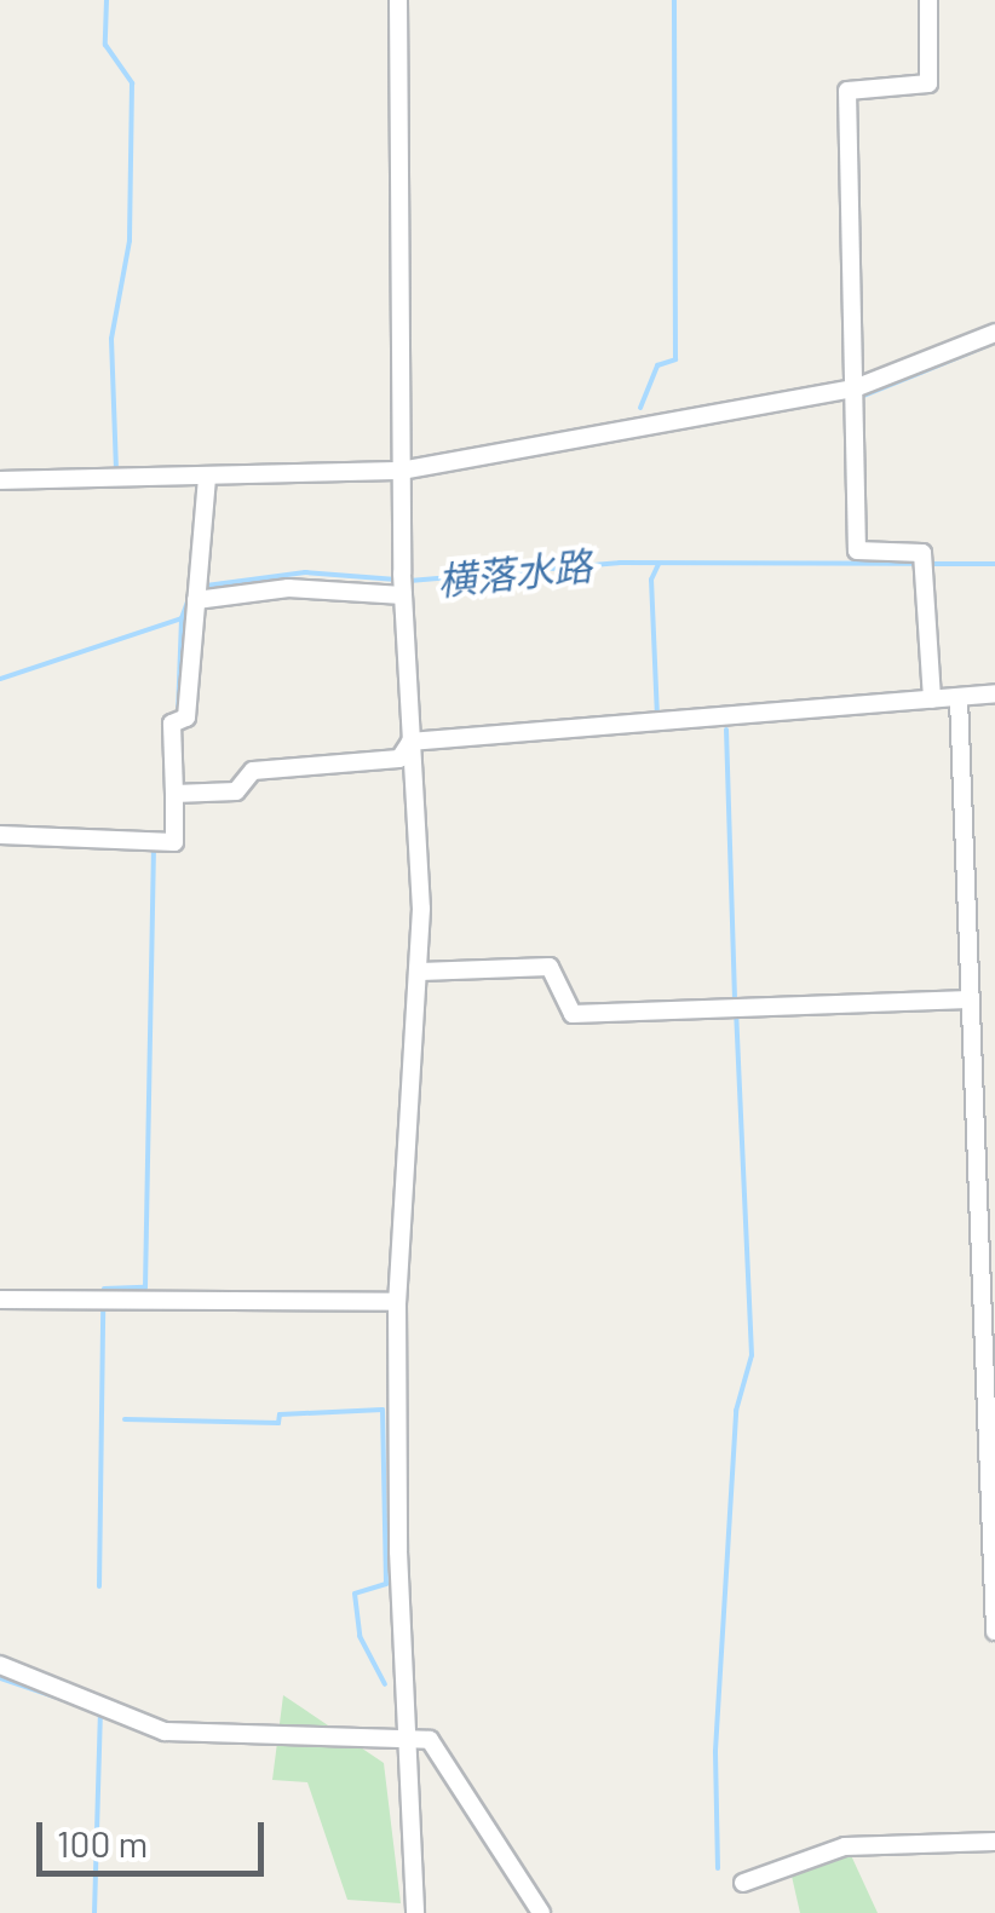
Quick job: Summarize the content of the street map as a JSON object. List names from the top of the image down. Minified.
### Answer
{"water":["横落水路"],"scale_bar":"100 m"}
